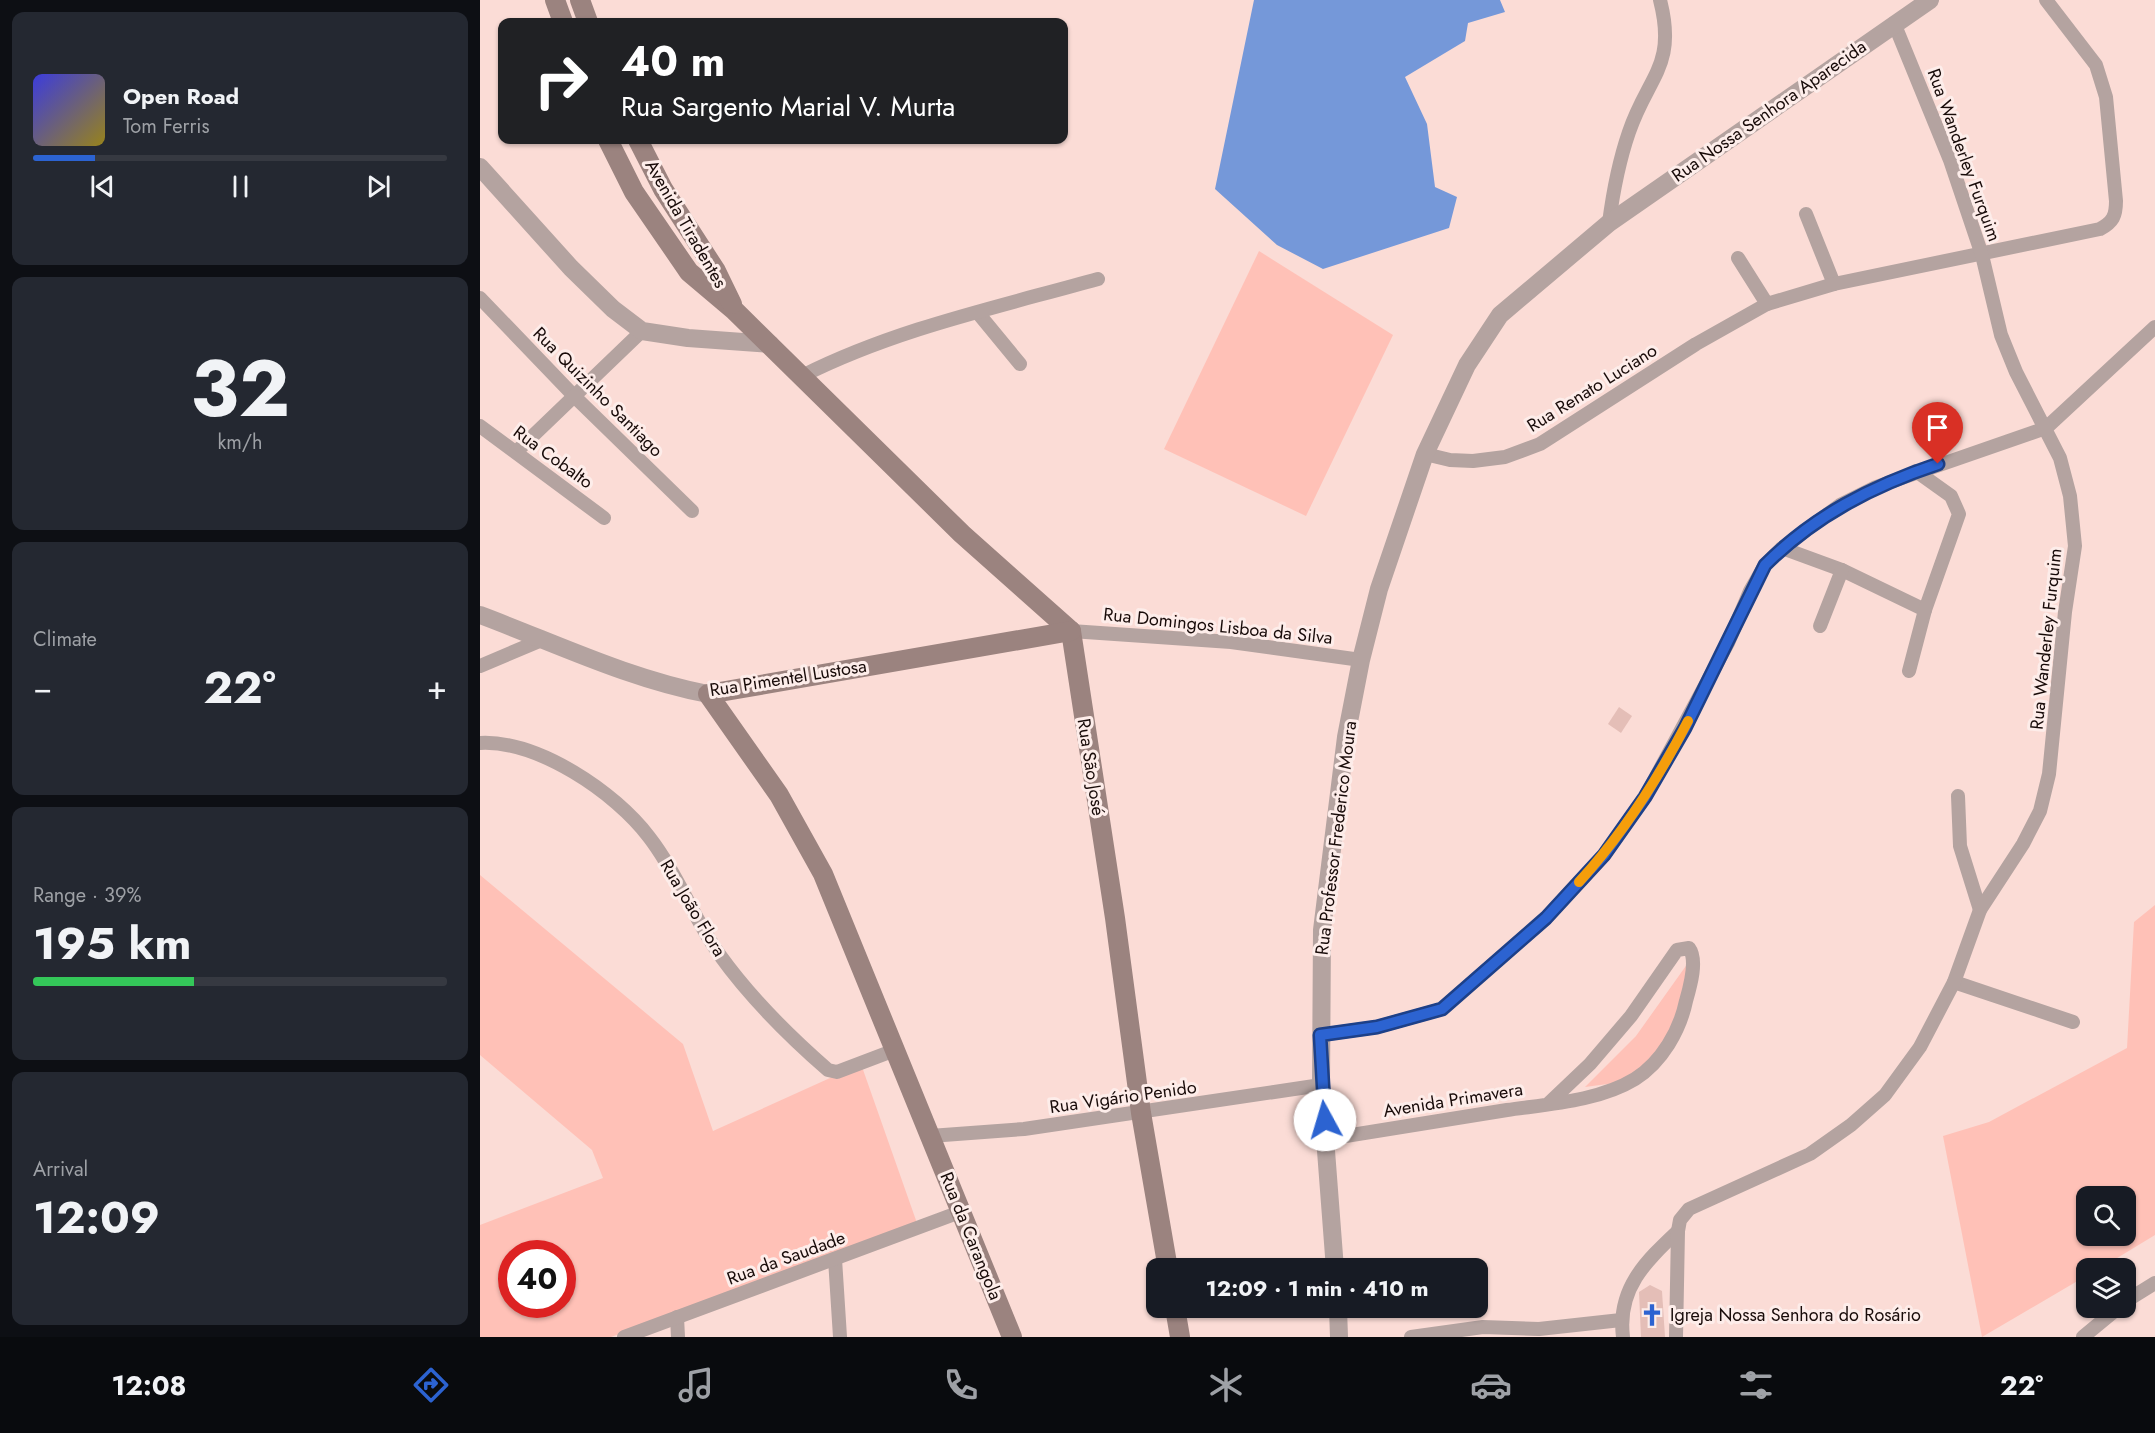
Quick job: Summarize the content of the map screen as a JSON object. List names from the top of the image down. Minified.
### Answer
{"streets":{"main road":["Avenida Tiradentes","Rua Pimentel Lustosa","Rua São José","Rua da Carangola"],"street":["Rua Nossa Senhora Aparecida","Rua Wanderley Furquim","Rua Renato Luciano","Rua Quizinho Santiago","Rua Cobalto","Rua Domingos Lisboa da Silva","Rua Professor Frederico Moura","Rua João Flora","Rua Vigário Penido","Avenida Primavera","Rua da Saudade"]},"crossings":[["Rua Nossa Senhora Aparecida","Rua Wanderley Furquim"],["Rua Nossa Senhora Aparecida","Rua Renato Luciano"],["Rua Nossa Senhora Aparecida","Rua Domingos Lisboa da Silva"],["Rua Nossa Senhora Aparecida","Rua Professor Frederico Moura"],["Rua Wanderley Furquim","Rua Renato Luciano"],["Rua Domingos Lisboa da Silva","Rua Pimentel Lustosa"],["Rua Domingos Lisboa da Silva","Rua São José"],["Rua Domingos Lisboa da Silva","Rua Professor Frederico Moura"],["Rua Pimentel Lustosa","Rua São José"],["Rua São José","Rua Vigário Penido"],["Rua Professor Frederico Moura","Rua Vigário Penido"],["Rua Professor Frederico Moura","Avenida Primavera"],["Rua Vigário Penido","Rua da Carangola"],["Rua da Carangola","Rua da Saudade"]],"places":{"church":["Igreja Nossa Senhora do Rosário"]},"page":{"turn":["40 m","Rua Sargento Marial V. Murta"],"song":["Open Road","Tom Ferris"],"tile":[["32","km/h"],"Climate",["Range · 39%","195 km"],["Arrival","12:09"]],"heat":["−","22°","+"],"limit":"40","trip":"12:09 · 1 min · 410 m","tabs":["12:08","22°"]}}
